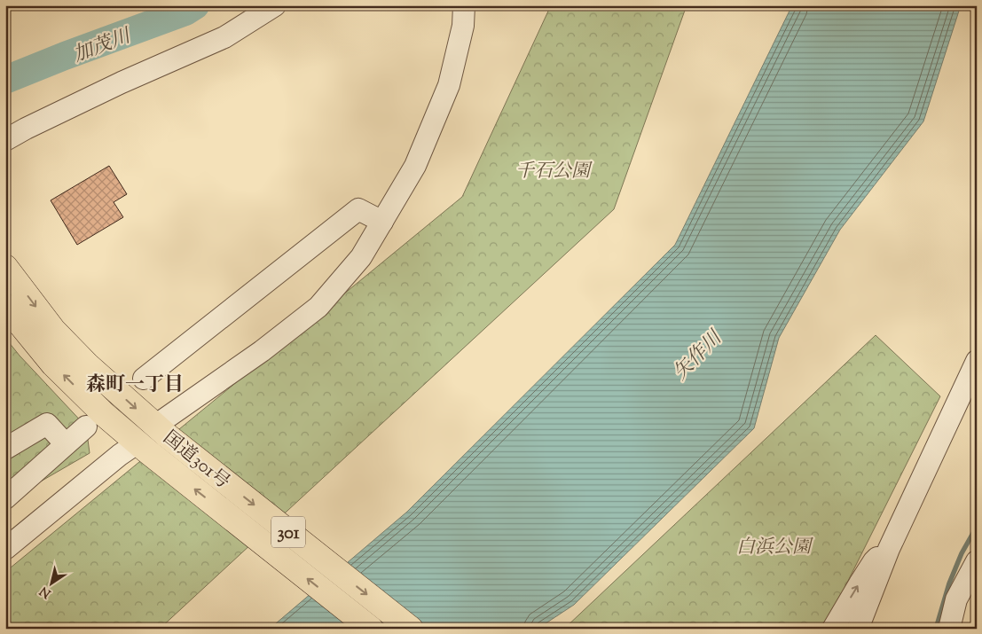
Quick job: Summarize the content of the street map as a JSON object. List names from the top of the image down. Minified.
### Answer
{"streets":{"highway":["国道301号","301"]},"districts":["森町一丁目"],"water":["加茂川","矢作川"],"parks":["千石公園","白浜公園"],"north":"bottom left"}
